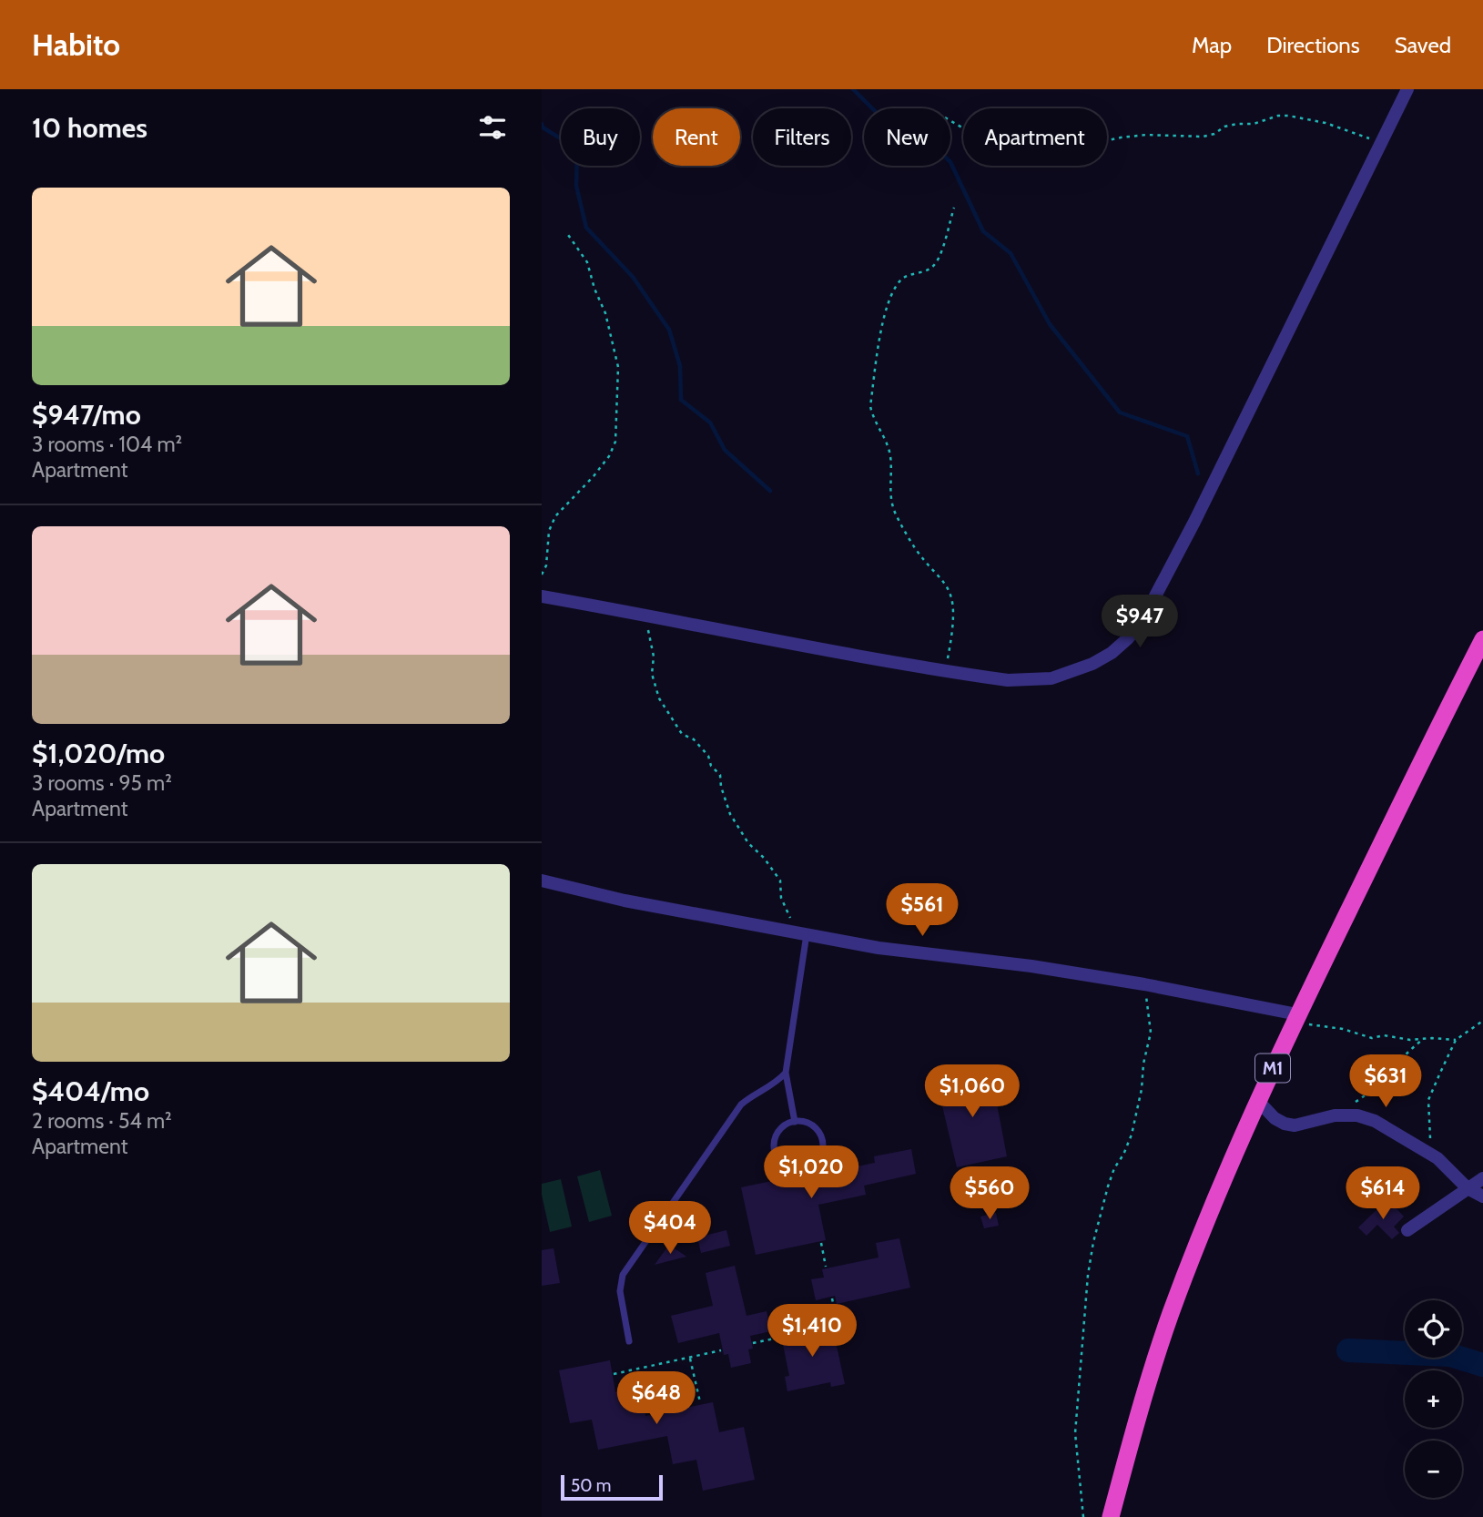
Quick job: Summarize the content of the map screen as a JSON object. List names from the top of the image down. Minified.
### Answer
{"streets":{"highway":["M1"]},"scale_bar":"50 m","page":{"header":"Habito","nav":["Map","Directions","Saved"],"heading":"10 homes","chip":["Buy","Rent","Filters","New","Apartment"],"list":[{"name":"$947/mo","note":"3 rooms · 104 m² · Apartment"},{"name":"$1,020/mo","note":"3 rooms · 95 m² · Apartment"},{"name":"$404/mo","note":"2 rooms · 54 m² · Apartment"}],"price":["$947","$561","$631","$1,060","$1,020","$560","$614","$404","$1,410","$648"],"map_buttons":["+","−"],"scale":"50 m"}}
